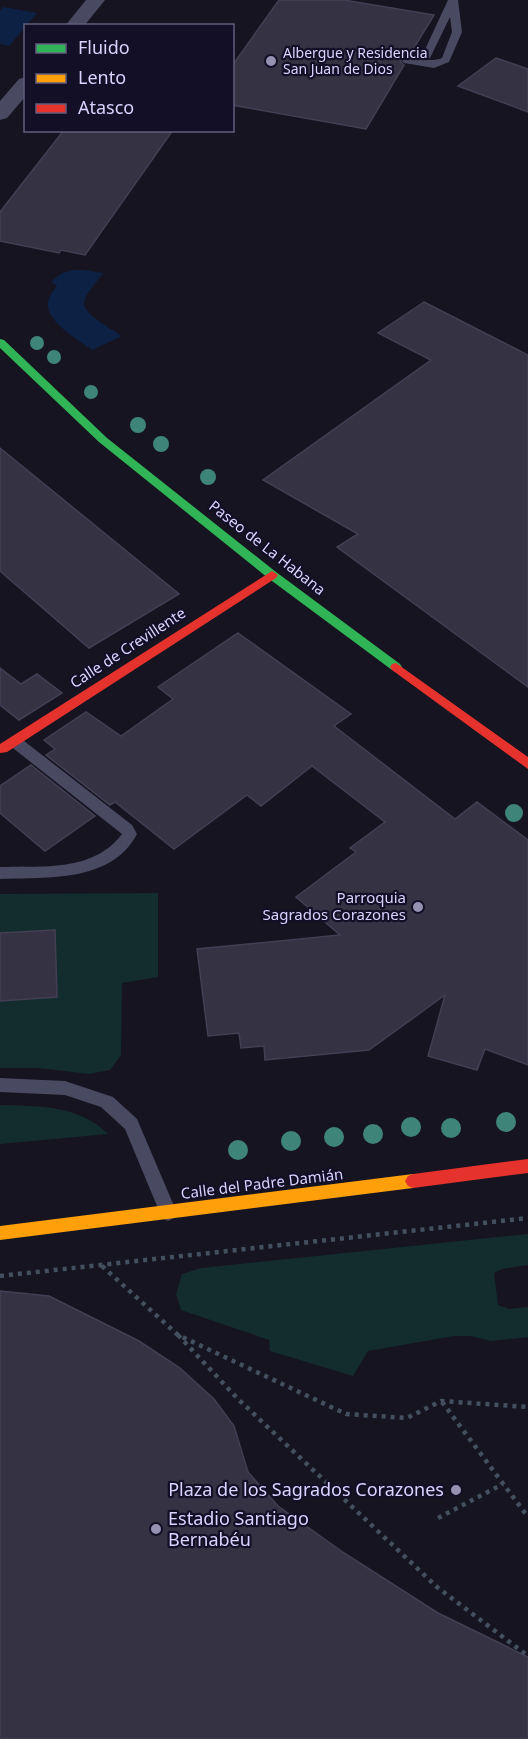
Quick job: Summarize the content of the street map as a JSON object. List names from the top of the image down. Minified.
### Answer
{"streets":{"street":["Paseo de La Habana","Calle de Crevillente","Calle del Padre Damián"]},"crossings":[["Paseo de La Habana","Calle de Crevillente"]],"places":["Albergue y Residencia San Juan de Dios","Parroquia Sagrados Corazones","Plaza de los Sagrados Corazones","Estadio Santiago Bernabéu"],"legend":["Fluido","Lento","Atasco"]}
